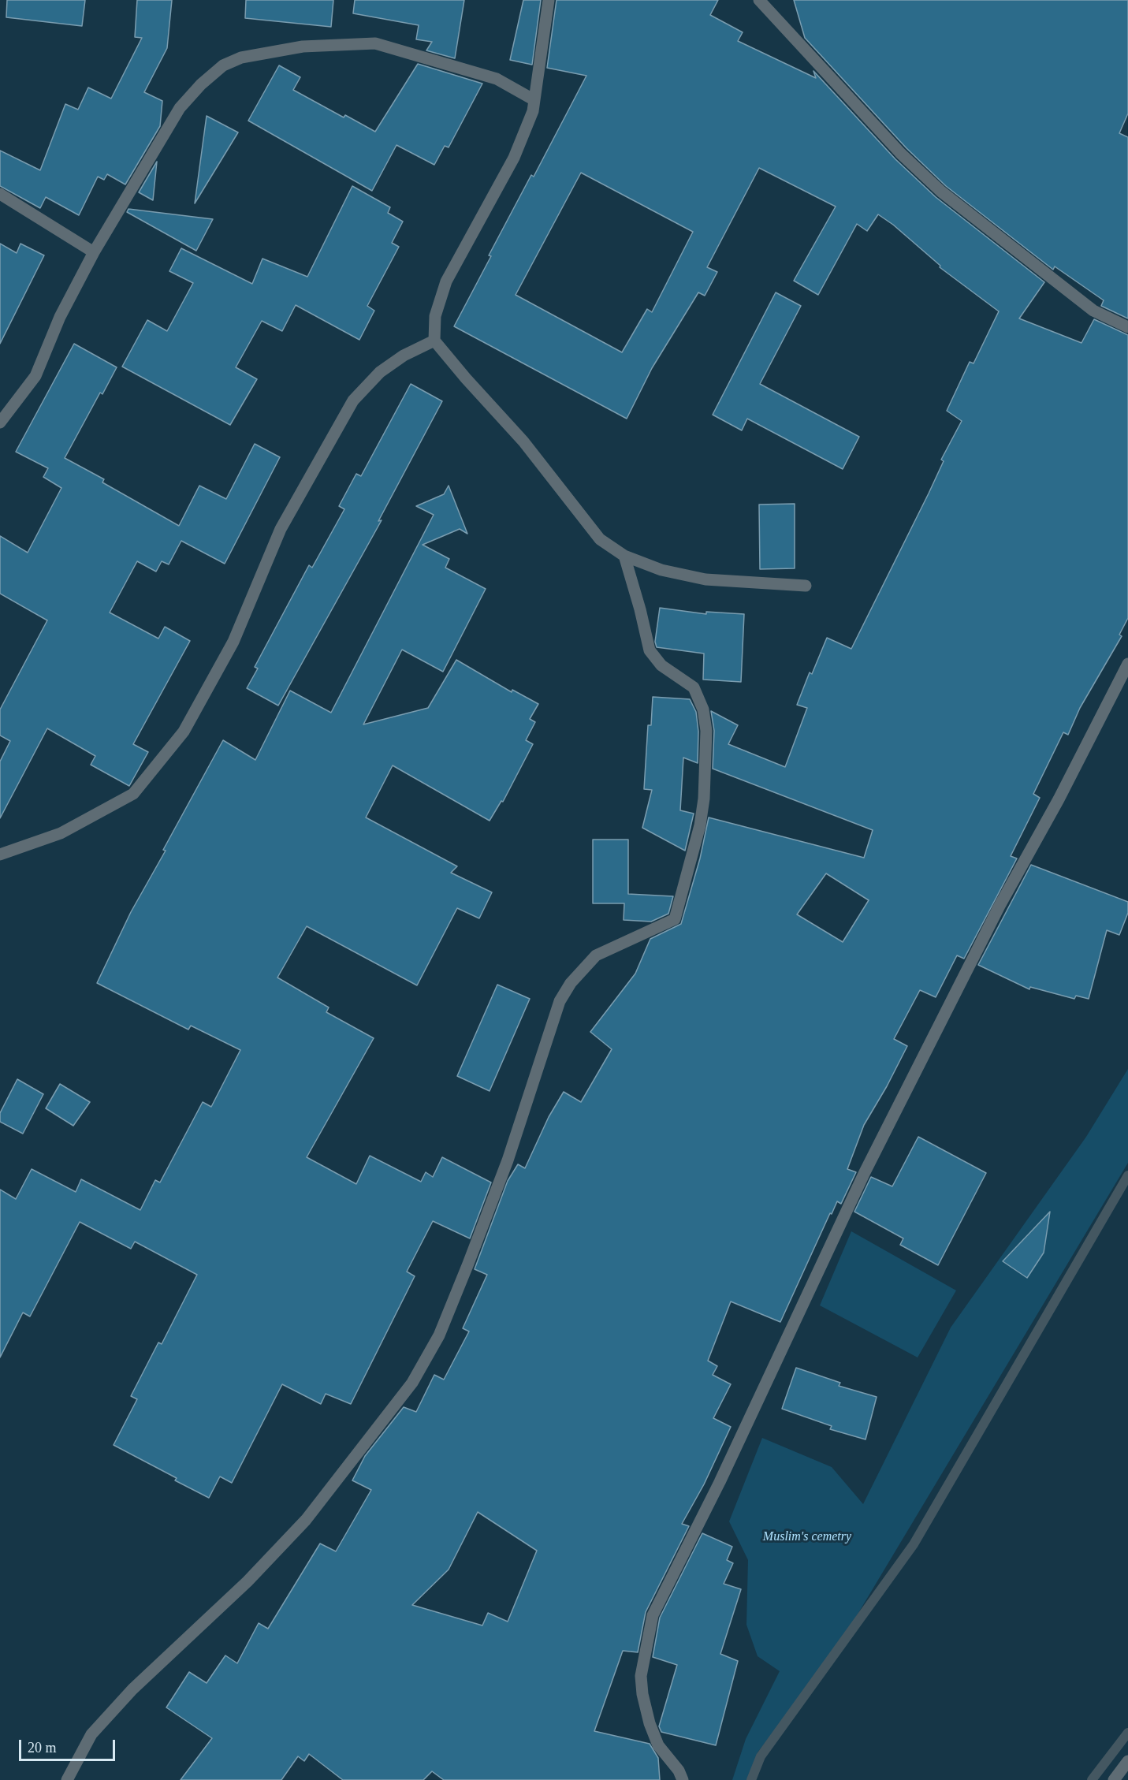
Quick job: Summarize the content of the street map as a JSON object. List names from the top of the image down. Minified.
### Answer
{"parks":["Muslim's cemetry"],"scale_bar":"20 m"}
